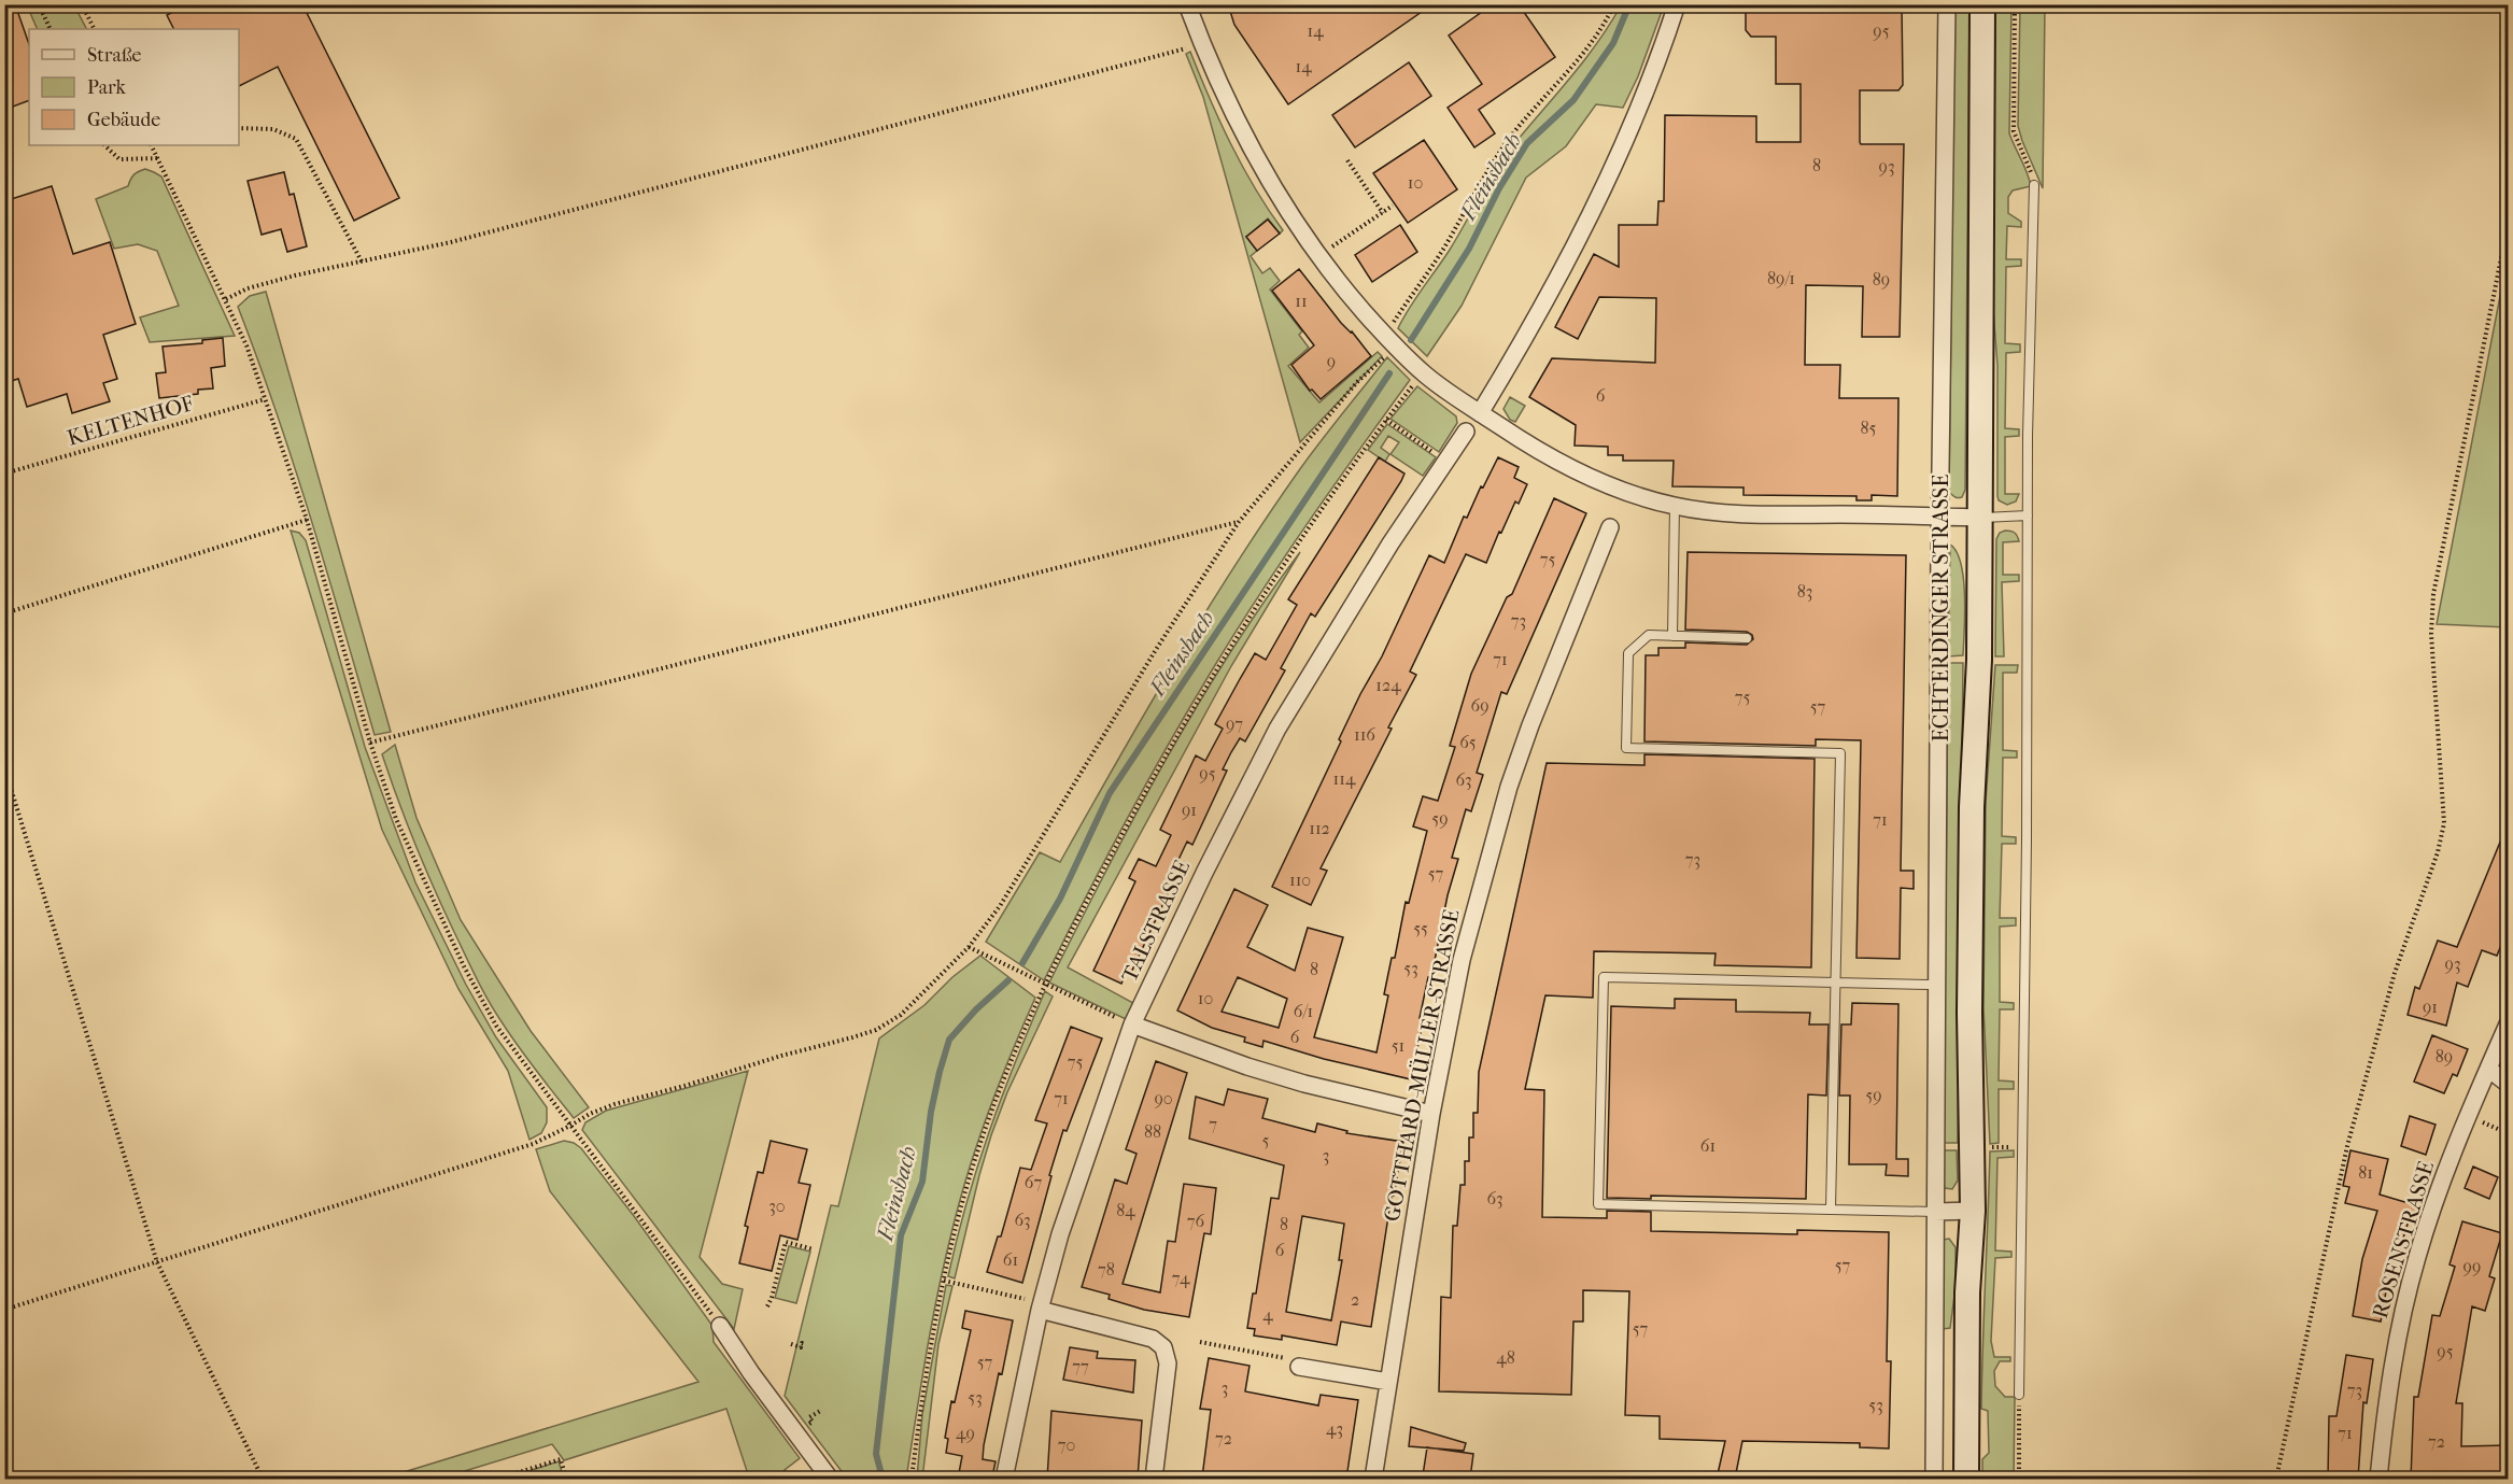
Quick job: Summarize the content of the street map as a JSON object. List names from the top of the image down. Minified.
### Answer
{"streets":{"main road":["ECHTERDINGER STRASSE"],"street":["TALSTRASSE","GOTTHARD-MÜLLER-STRASSE","ROSENSTRASSE"],"path":["KELTENHOF"]},"water":["Fleinsbach"],"house_numbers":["14","95","14","8","93","10","89/1","89","11","9","6","85","75","83","73","71","124","75","69","57","97","116","65","95","114","63","91","59","71","112","73","57","110","55","93","53","8","10","91","6/1","6","51","89","75","59","71","90","7","88","5","61","3","81","67","63","30","84","63","76","8","6","61","57","99","78","74","2","4","57","95","48","57","77","3","73","53","53","43","49","71","72","72","70"],"legend":["Straße","Park","Gebäude"]}
